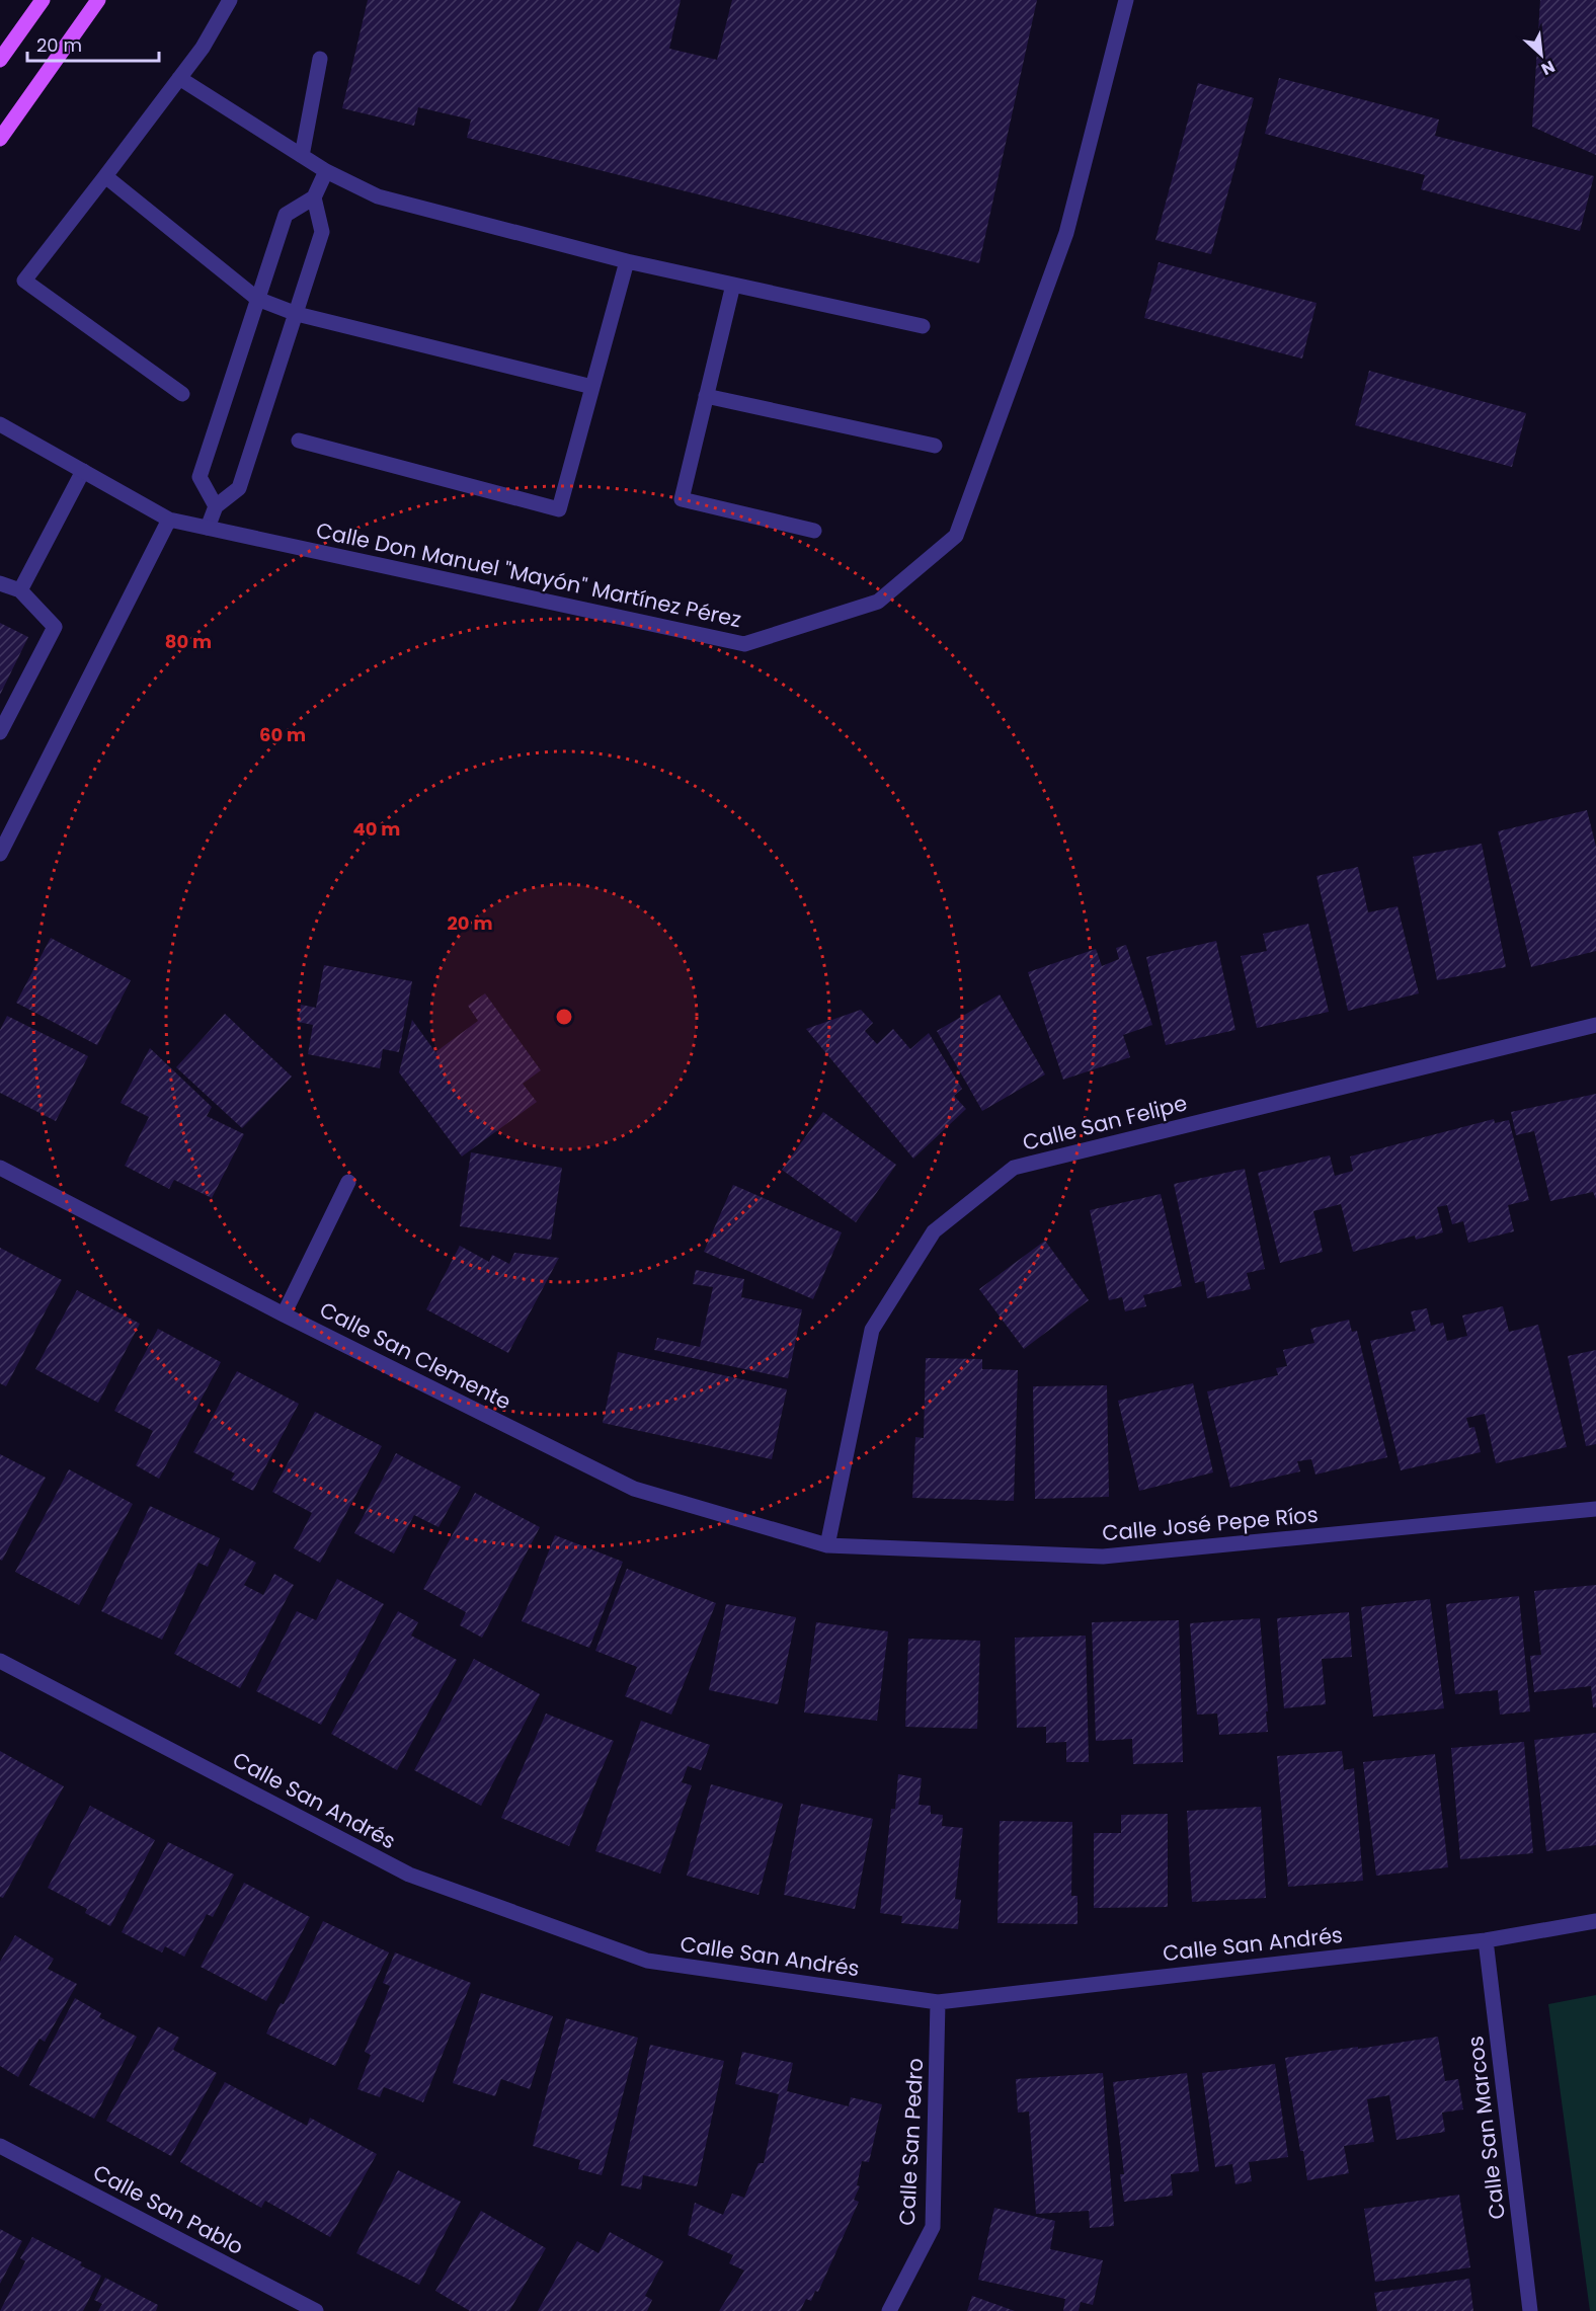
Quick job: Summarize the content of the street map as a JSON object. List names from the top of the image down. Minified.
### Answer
{"streets":{"street":["Calle Don Manuel \"Mayón\" Martínez Pérez","Calle San Felipe","Calle San Clemente","Calle José Pepe Ríos","Calle San Andrés","Calle San Marcos","Calle San Pedro","Calle San Pablo"]},"crossings":[["Calle San Felipe","Calle San Clemente"],["Calle San Felipe","Calle José Pepe Ríos"],["Calle San Clemente","Calle José Pepe Ríos"],["Calle San Andrés","Calle San Marcos"],["Calle San Andrés","Calle San Pedro"]],"scale_bar":"20 m","north":"bottom right","rings":["80 m","60 m","40 m","20 m"]}
